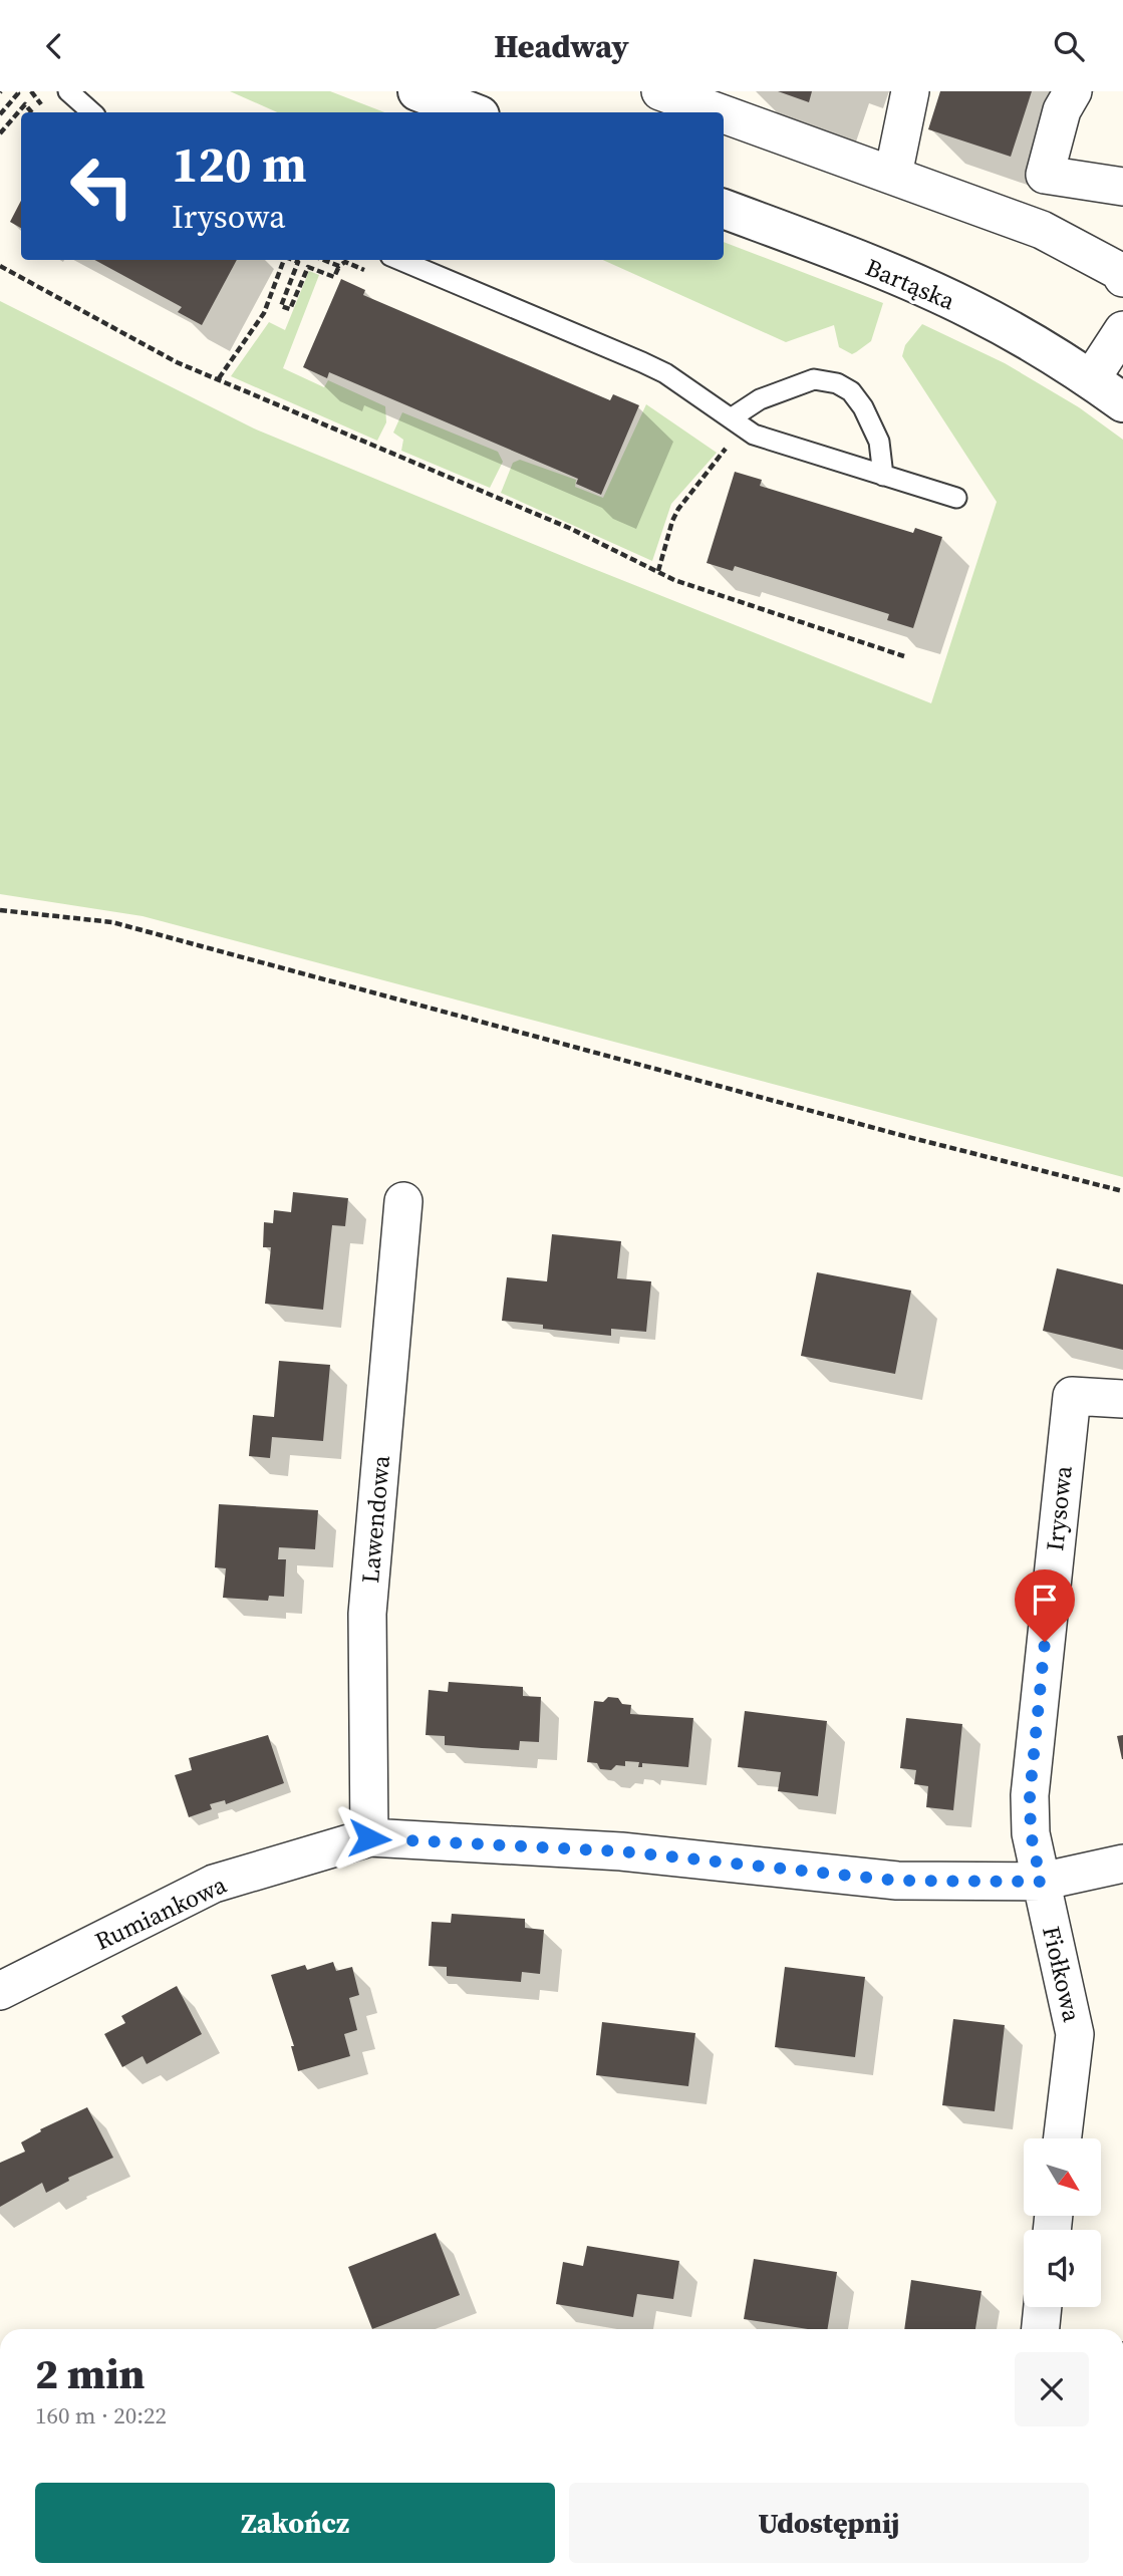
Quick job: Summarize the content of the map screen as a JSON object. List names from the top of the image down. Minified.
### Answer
{"streets":{"street":["Bartąska","Irysowa","Lawendowa","Rumiankowa","Fiołkowa"]},"crossings":[["Irysowa","Rumiankowa"],["Irysowa","Fiołkowa"],["Lawendowa","Rumiankowa"],["Rumiankowa","Fiołkowa"]],"north":"bottom right","page":{"header":"Headway","turn":["120 m","Irysowa"],"heading":["2 min","160 m · 20:22"],"buttons":["Zakończ","Udostępnij"]}}
